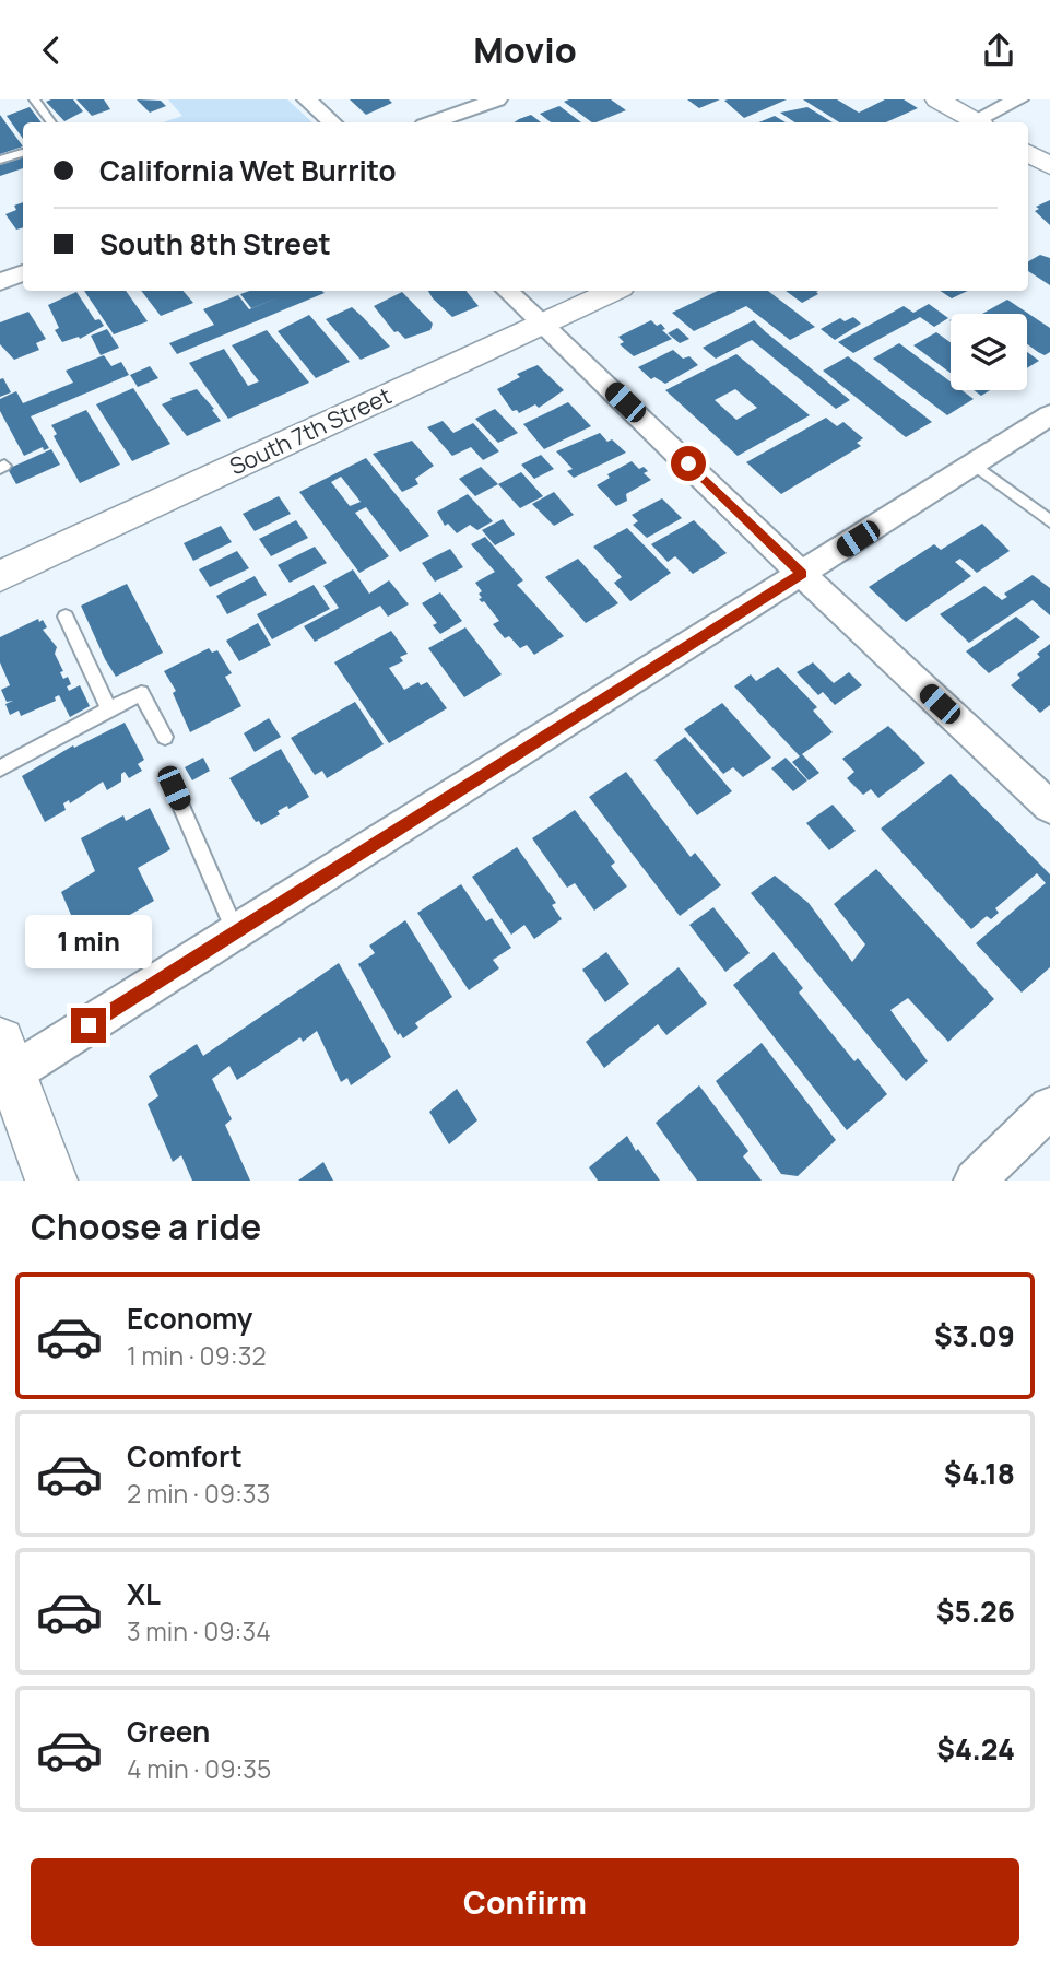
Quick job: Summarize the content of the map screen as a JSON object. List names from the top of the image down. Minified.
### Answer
{"streets":{"street":["South 7th Street"]},"page":{"header":"Movio","banner":["California Wet Burrito","South 8th Street"],"bubble":"1 min","heading":"Choose a ride","list":[{"name":"Economy","note":"1 min · 09:32","value":"$3.09"},{"name":"Comfort","note":"2 min · 09:33","value":"$4.18"},{"name":"XL","note":"3 min · 09:34","value":"$5.26"},{"name":"Green","note":"4 min · 09:35","value":"$4.24"}],"buttons":"Confirm"}}
